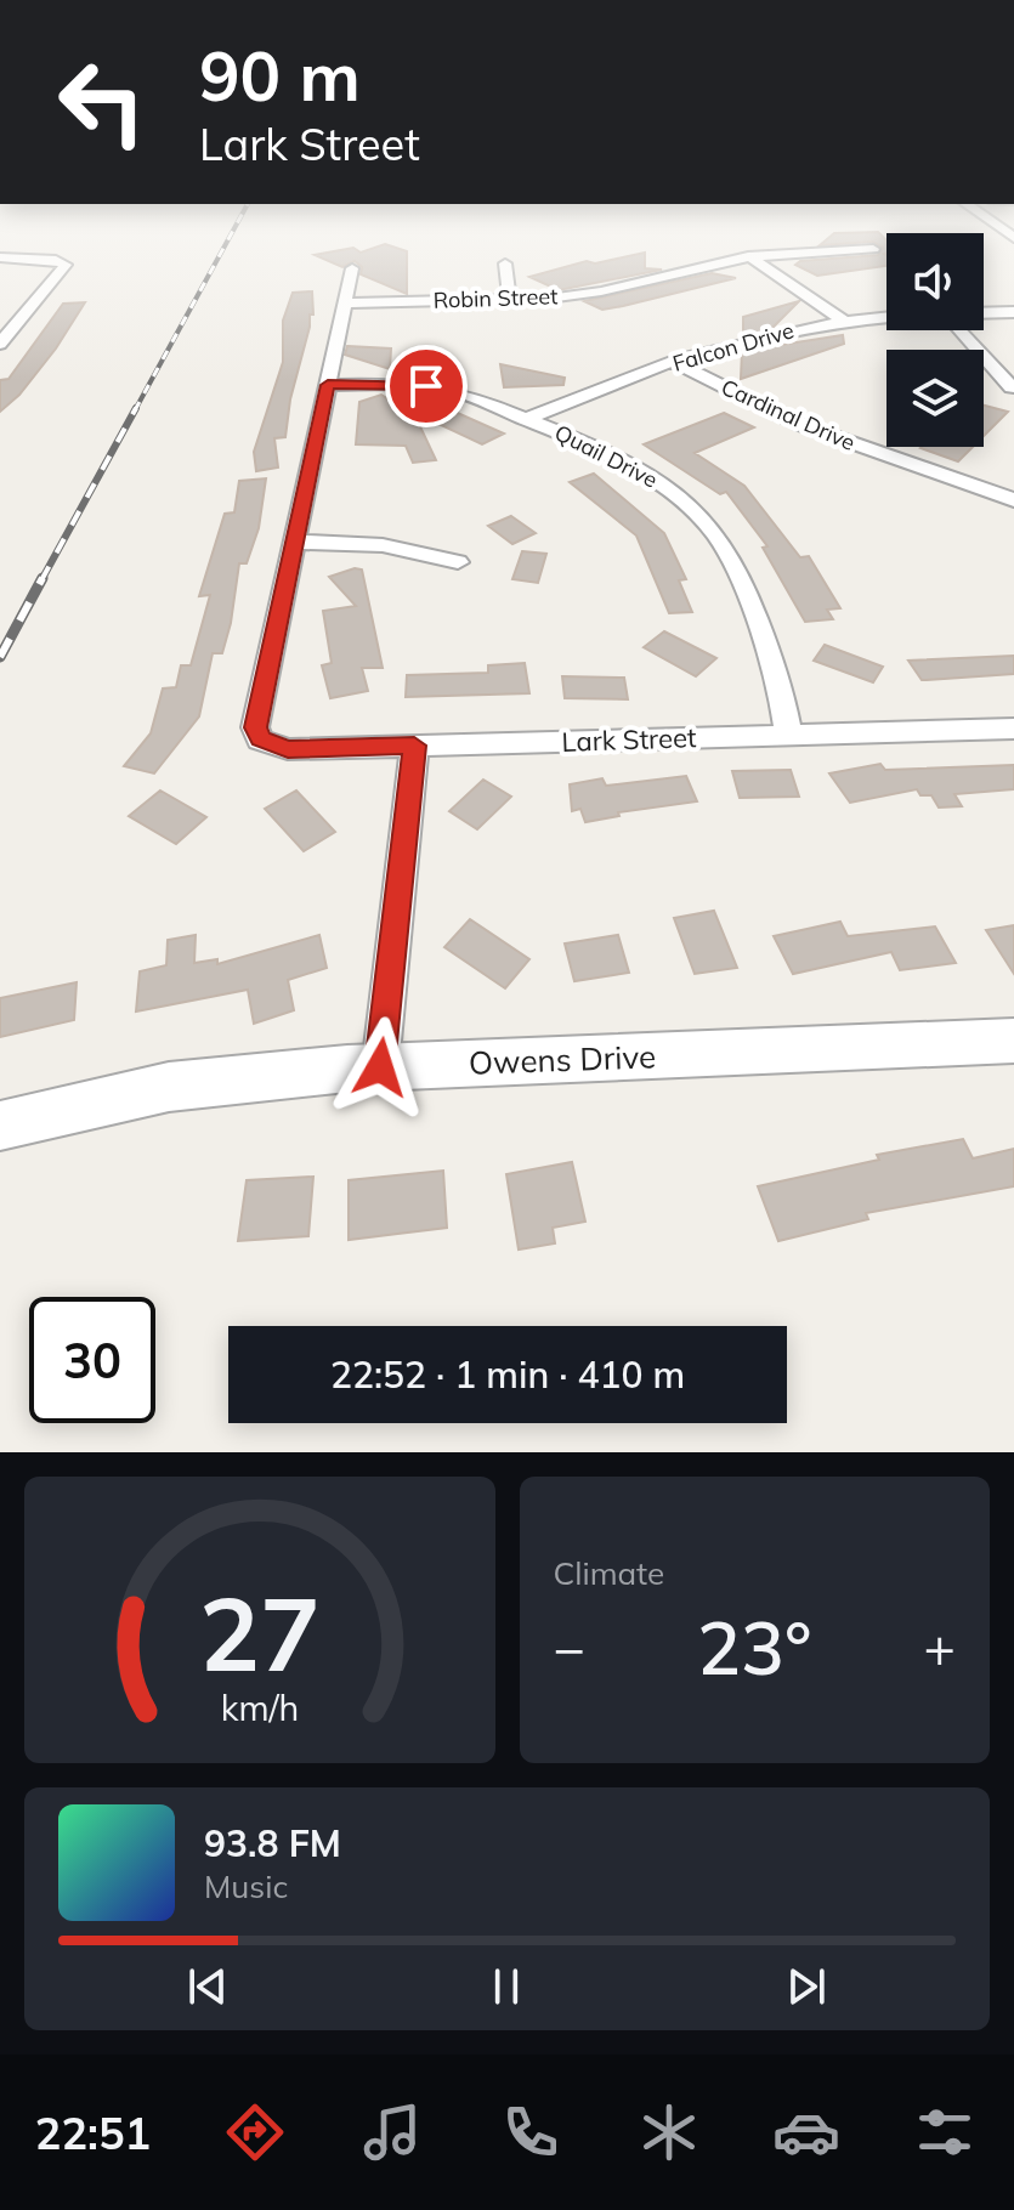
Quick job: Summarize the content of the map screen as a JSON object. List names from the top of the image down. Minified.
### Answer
{"streets":{"street":["Robin Street","Falcon Drive","Cardinal Drive","Quail Drive","Lark Street","Owens Drive"]},"crossings":[["Falcon Drive","Cardinal Drive"],["Falcon Drive","Quail Drive"],["Quail Drive","Lark Street"]],"page":{"turn":["90 m","Lark Street"],"limit":"30","trip":"22:52 · 1 min · 410 m","tile":"Climate","heat":["−","23°","+"],"song":["93.8 FM","Music"],"tabs":"22:51","gauge":["27","km/h"]}}
